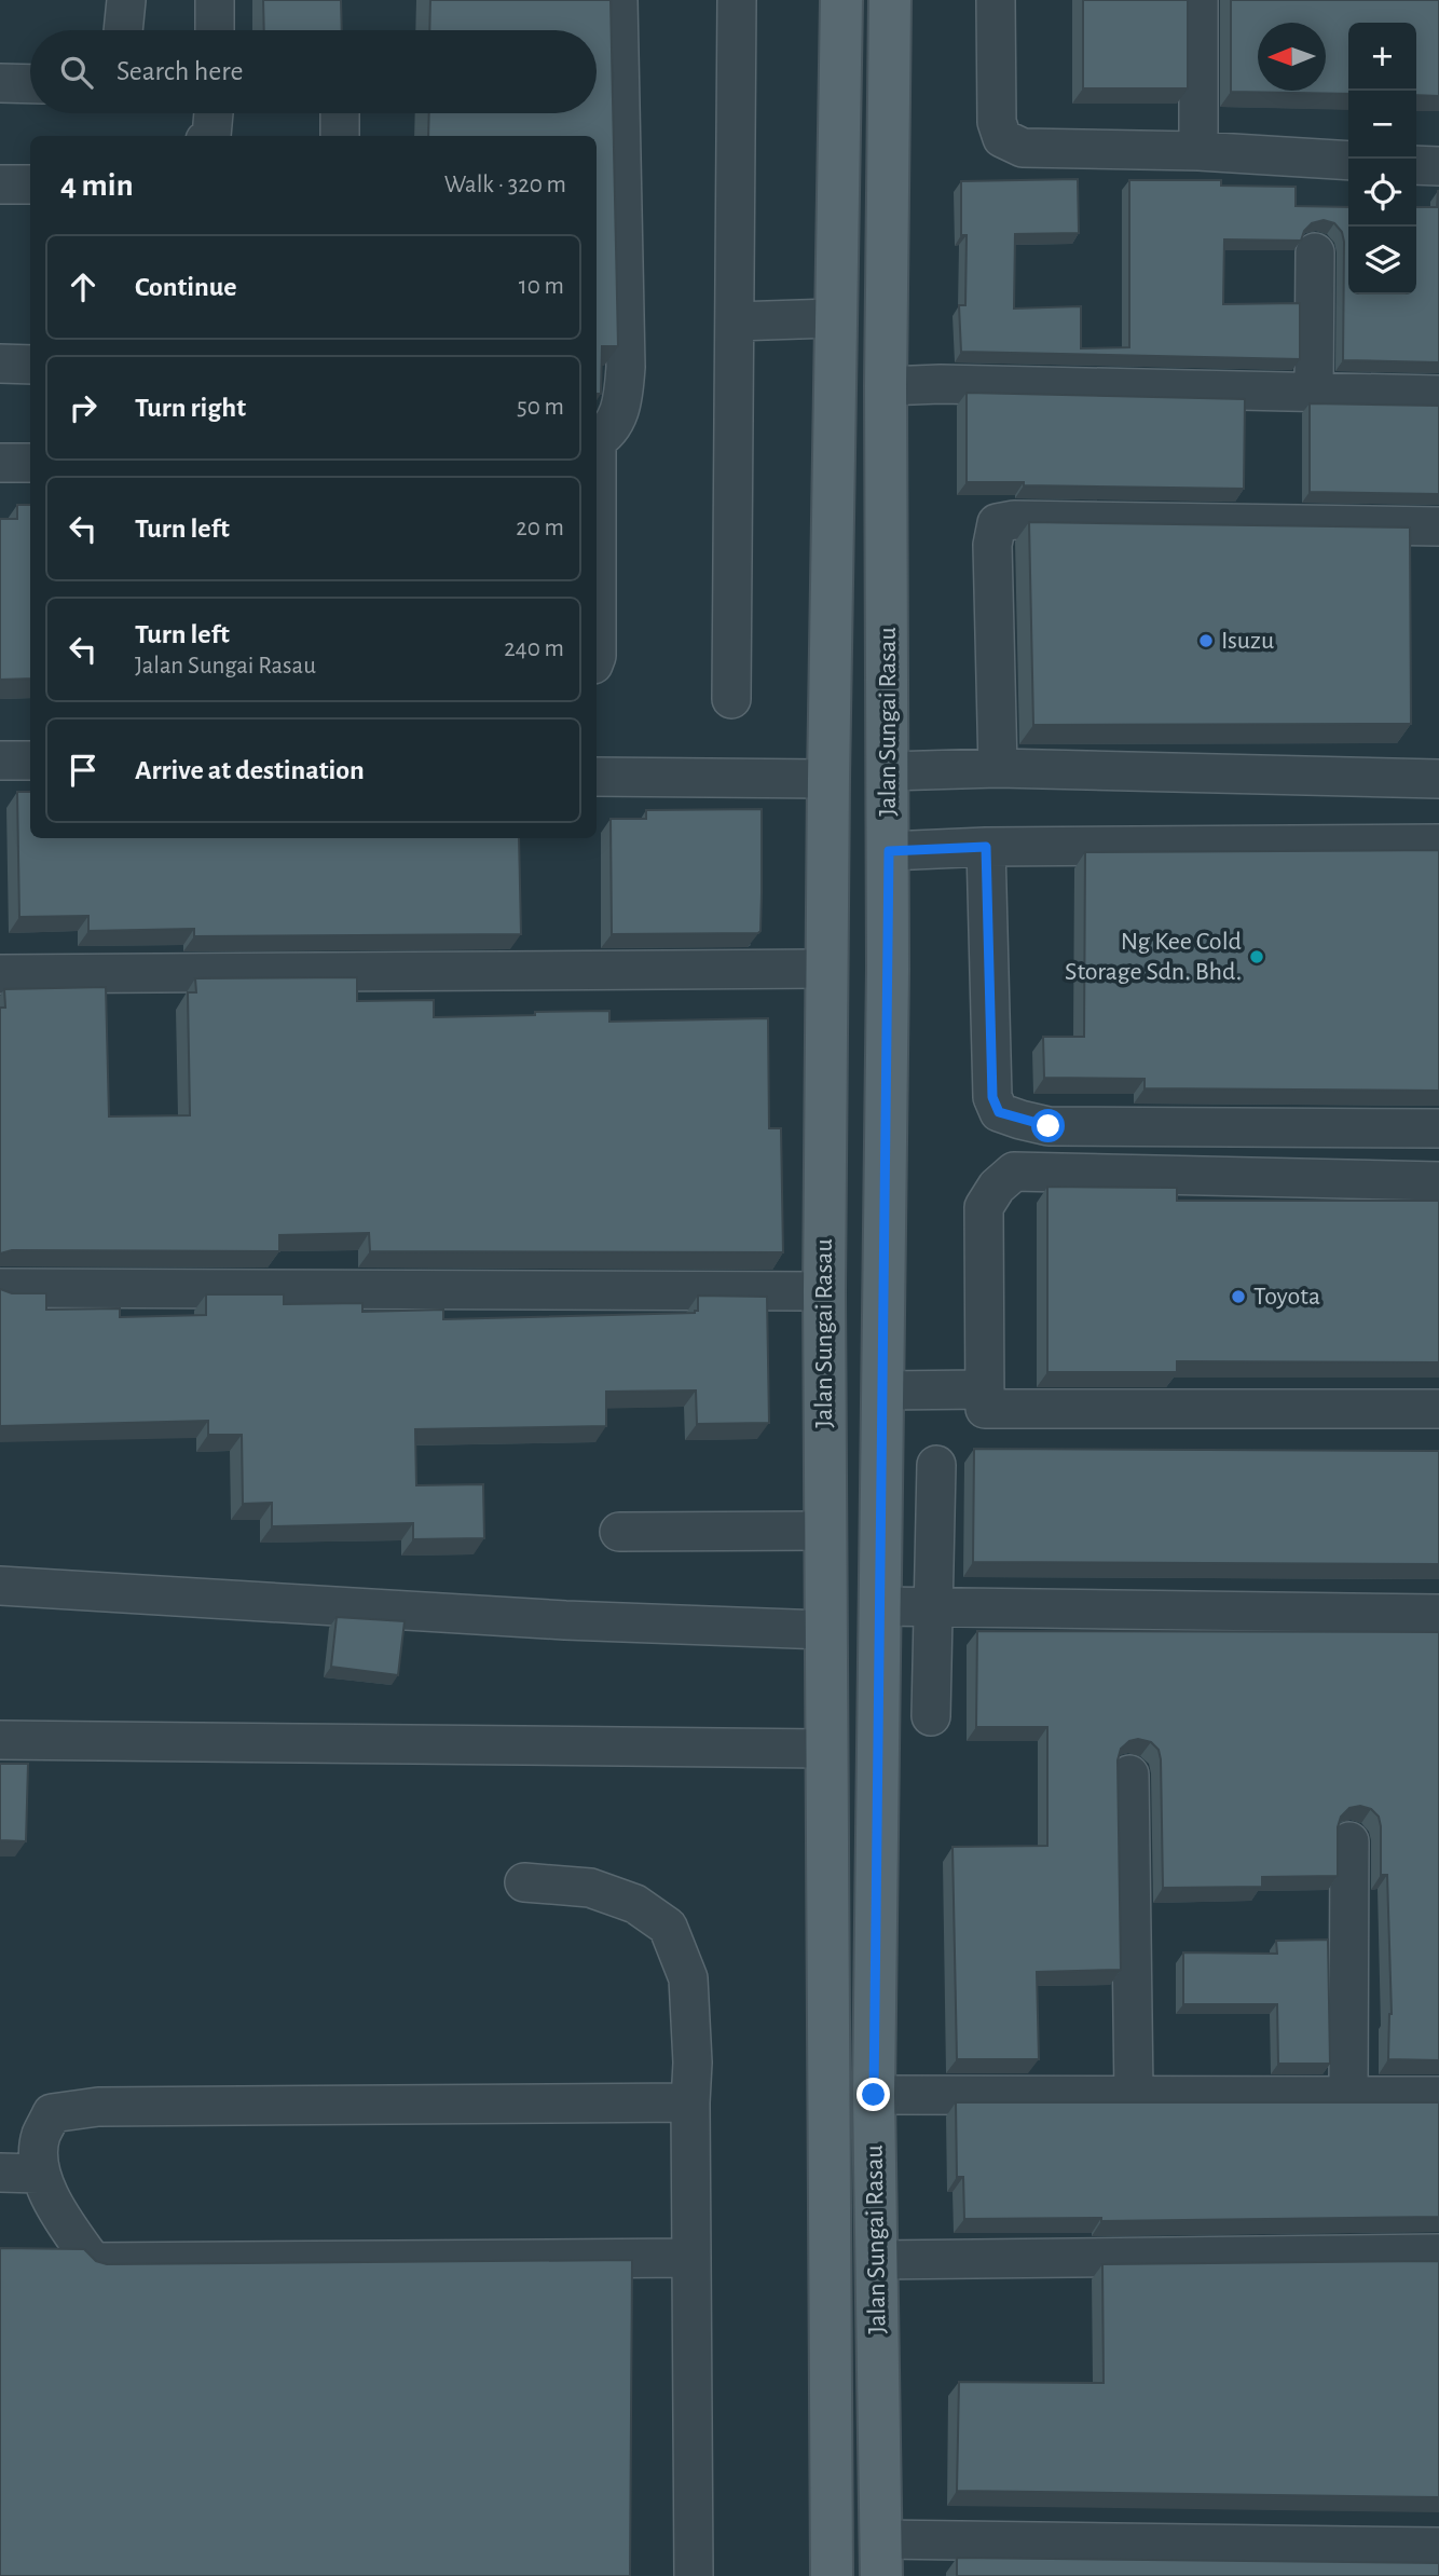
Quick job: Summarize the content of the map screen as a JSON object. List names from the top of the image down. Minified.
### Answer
{"streets":{"main road":["Jalan Sungai Rasau"]},"places":["Isuzu","Ng Kee Cold Storage Sdn. Bhd.","Toyota"],"north":"left","page":{"map_buttons":["+","−"],"search":"Search here","heading":["4 min","Walk · 320 m"],"list":[["Continue","10 m"],["Turn right","50 m"],["Turn left","20 m"],["Turn left","Jalan Sungai Rasau","240 m"],"Arrive at destination"]}}
